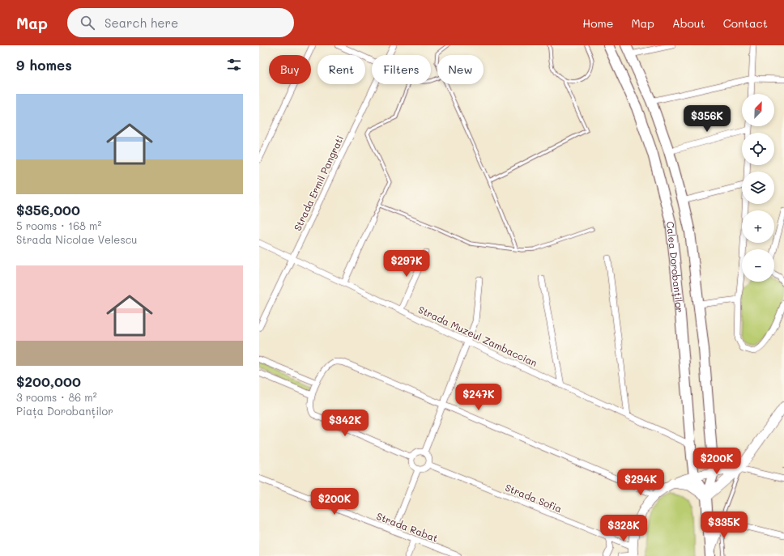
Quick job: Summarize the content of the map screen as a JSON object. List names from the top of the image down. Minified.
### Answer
{"streets":{"main road":["Calea Dorobanților"],"street":["Strada Ermil Pangrati","Strada Muzeul Zambaccian","Strada Sofia","Strada Rabat"]},"crossings":[["Strada Ermil Pangrati","Strada Muzeul Zambaccian"],["Calea Dorobanților","Strada Muzeul Zambaccian"]],"north":"top right","page":{"header":"Map","search":"Search here","nav":["Home","Map","About","Contact"],"heading":"9 homes","chip":["Buy","Rent","Filters","New"],"list":[{"name":"$356,000","note":"5 rooms · 168 m² · Strada Nicolae Velescu"},{"name":"$200,000","note":"3 rooms · 86 m² · Piața Dorobanților"}],"map_buttons":["+","−"],"price":["$356K","$297K","$247K","$342K","$200K","$294K","$200K","$335K","$328K"]}}
